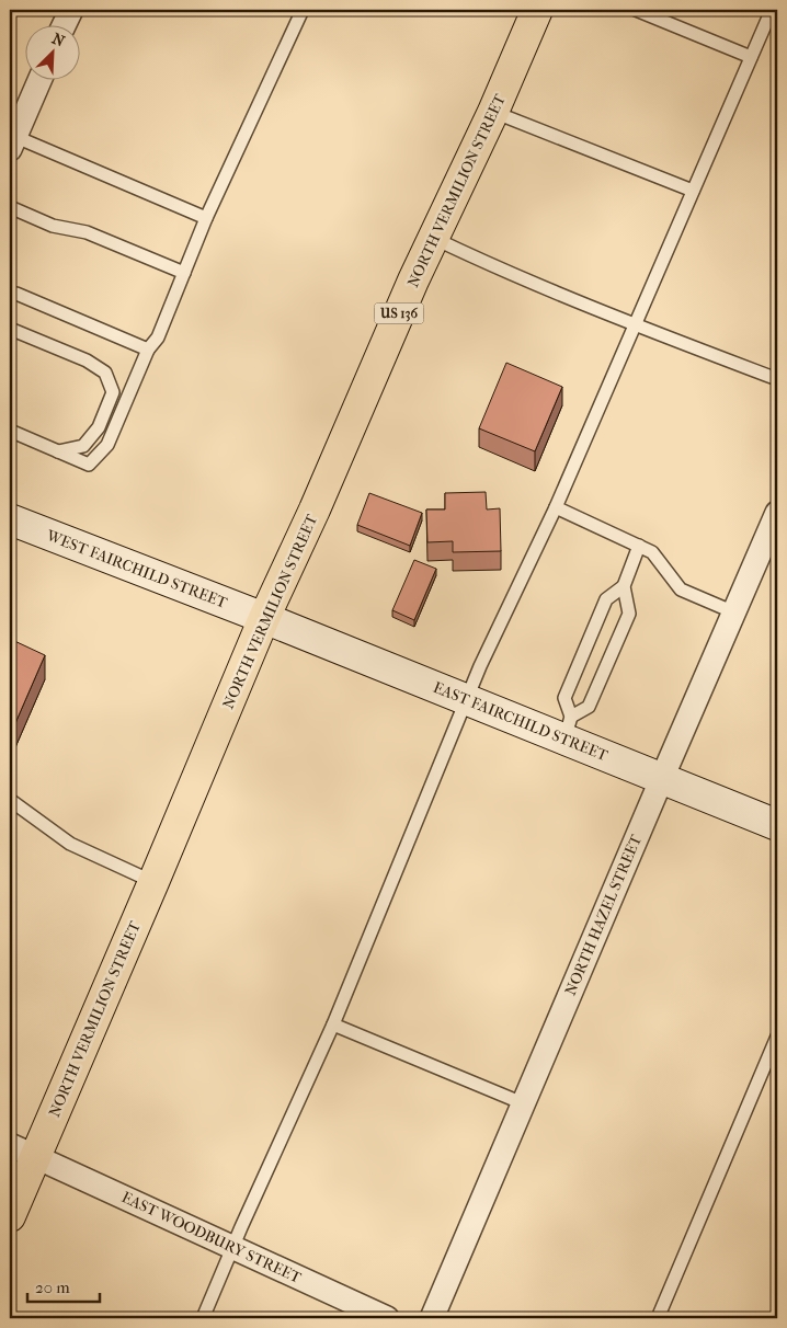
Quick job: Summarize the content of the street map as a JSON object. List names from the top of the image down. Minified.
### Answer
{"streets":{"main road":["NORTH VERMILION STREET","US 136"],"street":["WEST FAIRCHILD STREET","EAST FAIRCHILD STREET","NORTH HAZEL STREET","EAST WOODBURY STREET"]},"crossings":[["NORTH VERMILION STREET","WEST FAIRCHILD STREET"],["NORTH VERMILION STREET","EAST FAIRCHILD STREET"],["NORTH VERMILION STREET","EAST WOODBURY STREET"],["WEST FAIRCHILD STREET","EAST FAIRCHILD STREET"],["EAST FAIRCHILD STREET","NORTH HAZEL STREET"]],"scale_bar":"20 m","north":"top right"}
